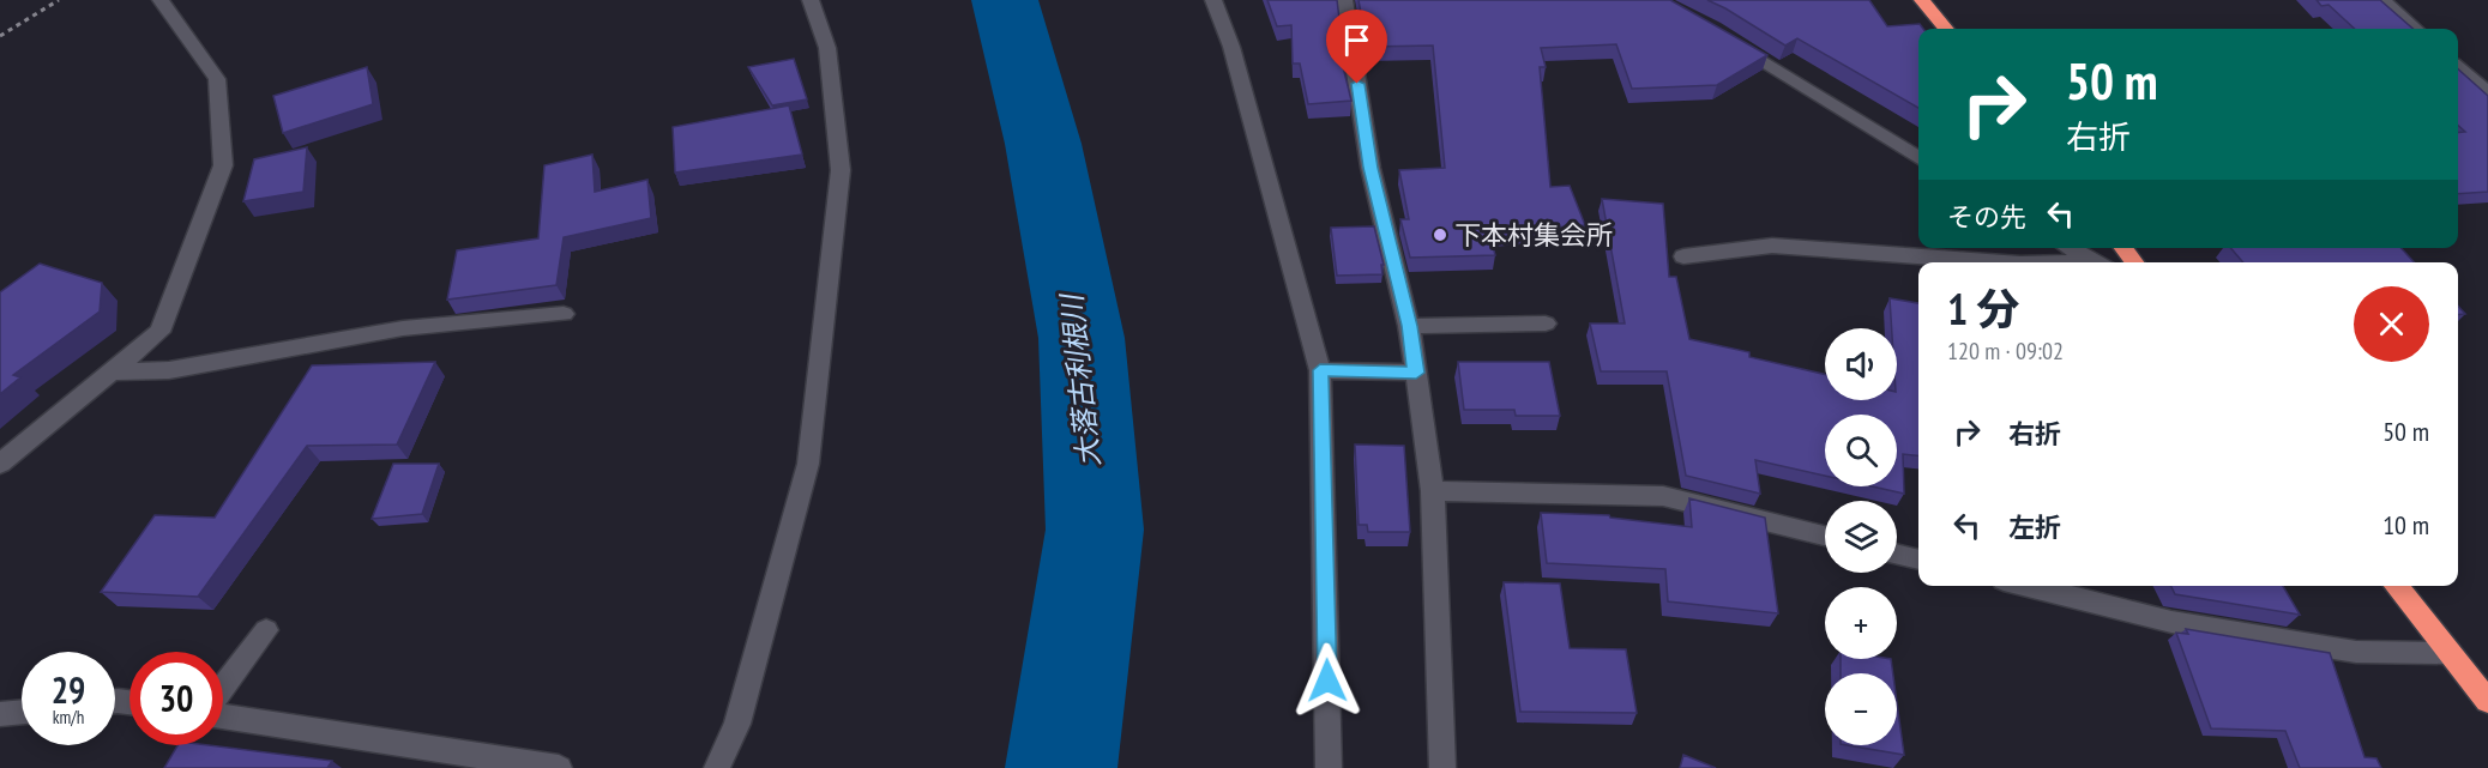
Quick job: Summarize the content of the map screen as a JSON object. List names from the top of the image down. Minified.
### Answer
{"water":["大落古利根川"],"places":["下本村集会所"],"page":{"turn":["50 m","右折"],"then":"その先","heading":["1 分","120 m · 09:02"],"map_buttons":["+","−"],"list":[{"name":"右折","value":"50 m"},{"name":"左折","value":"10 m"}],"speed":"29 km/h","limit":"30"}}
